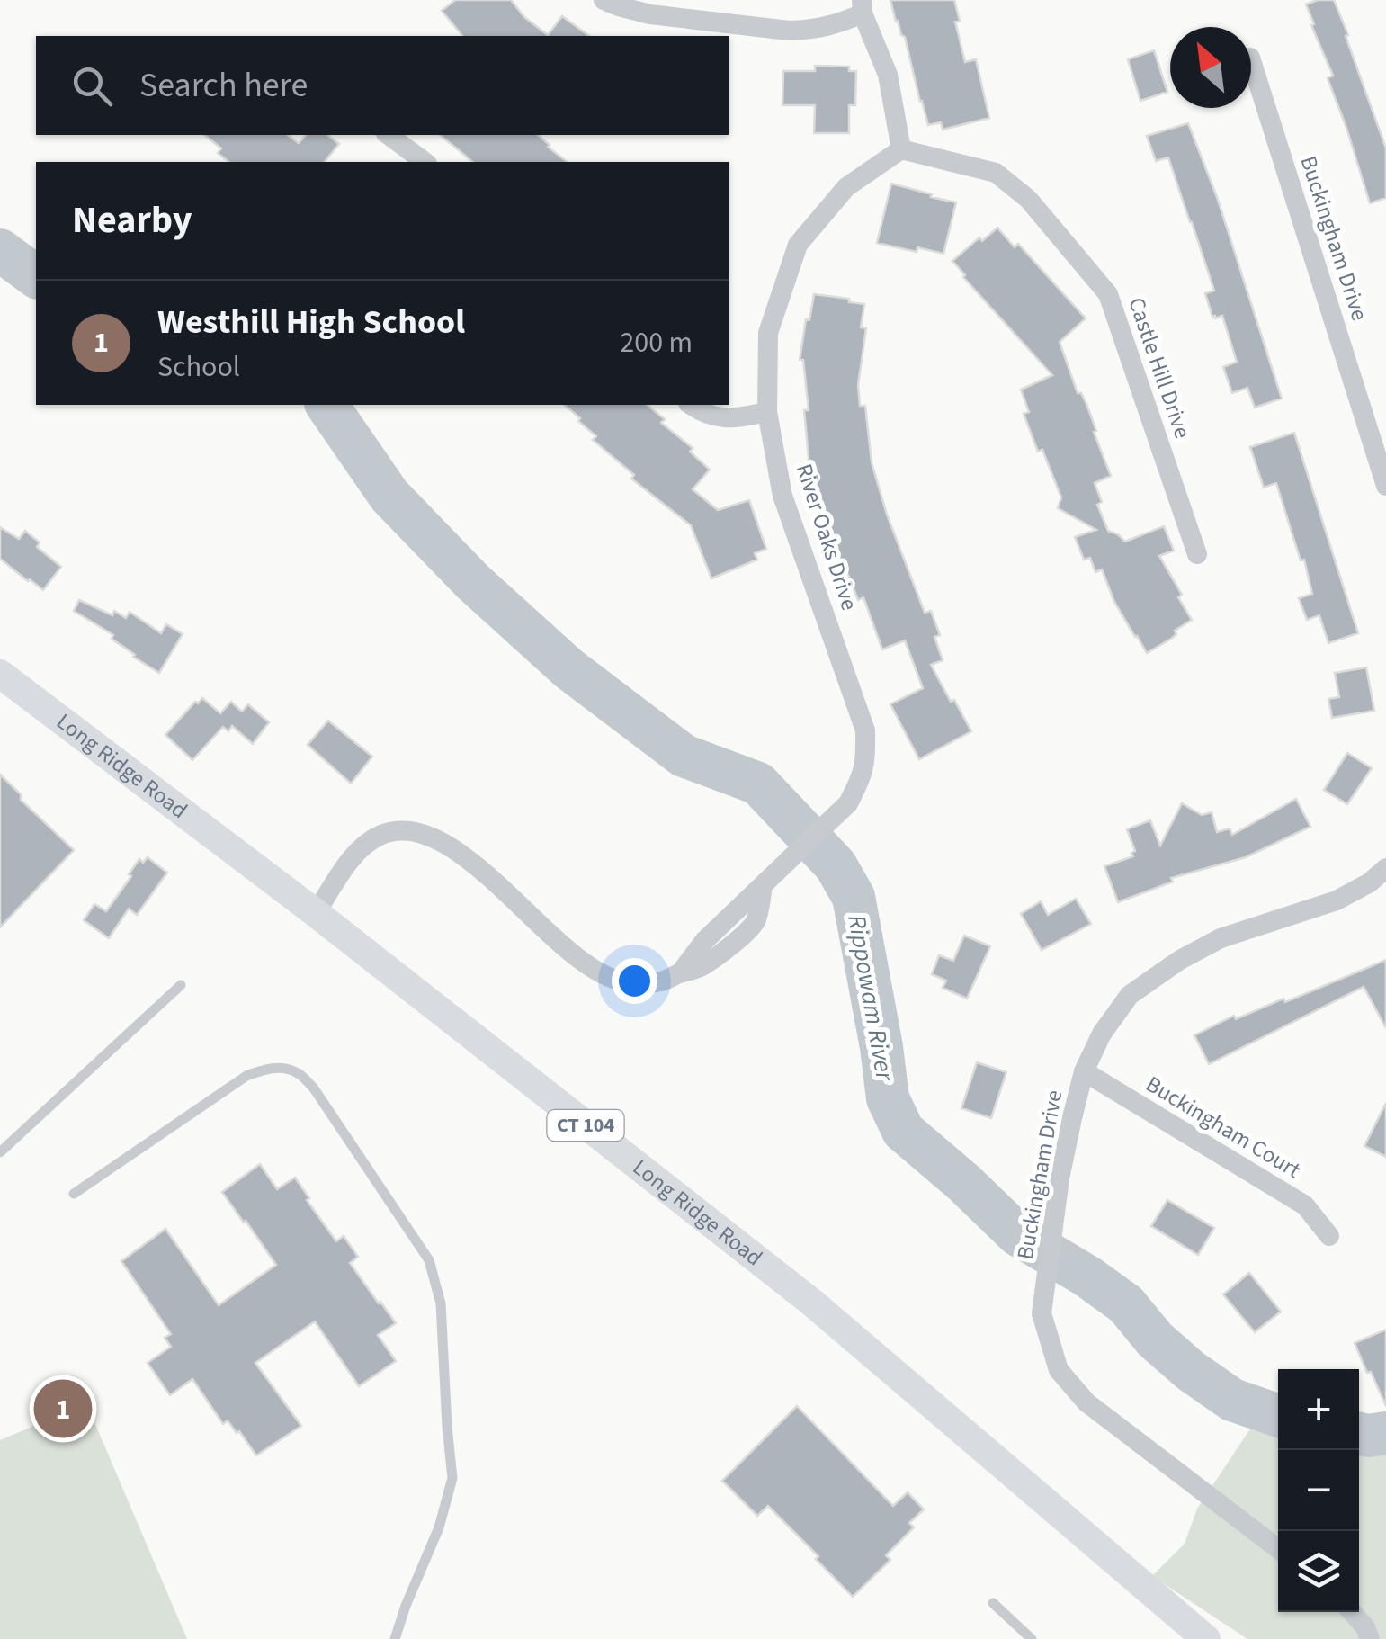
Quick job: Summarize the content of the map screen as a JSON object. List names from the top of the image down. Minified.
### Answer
{"streets":{"main road":["Long Ridge Road","CT 104"],"street":["Buckingham Drive","Castle Hill Drive","River Oaks Drive","Buckingham Court"]},"crossings":[["Buckingham Drive","Buckingham Court"],["Castle Hill Drive","River Oaks Drive"],["River Oaks Drive","Long Ridge Road"]],"water":["Rippowam River"],"north":"top left","page":{"search":"Search here","heading":"Nearby","list":[{"mark":"1","name":"Westhill High School","note":"School","value":"200 m"}],"map_buttons":["+","−"],"pins":"1"}}
